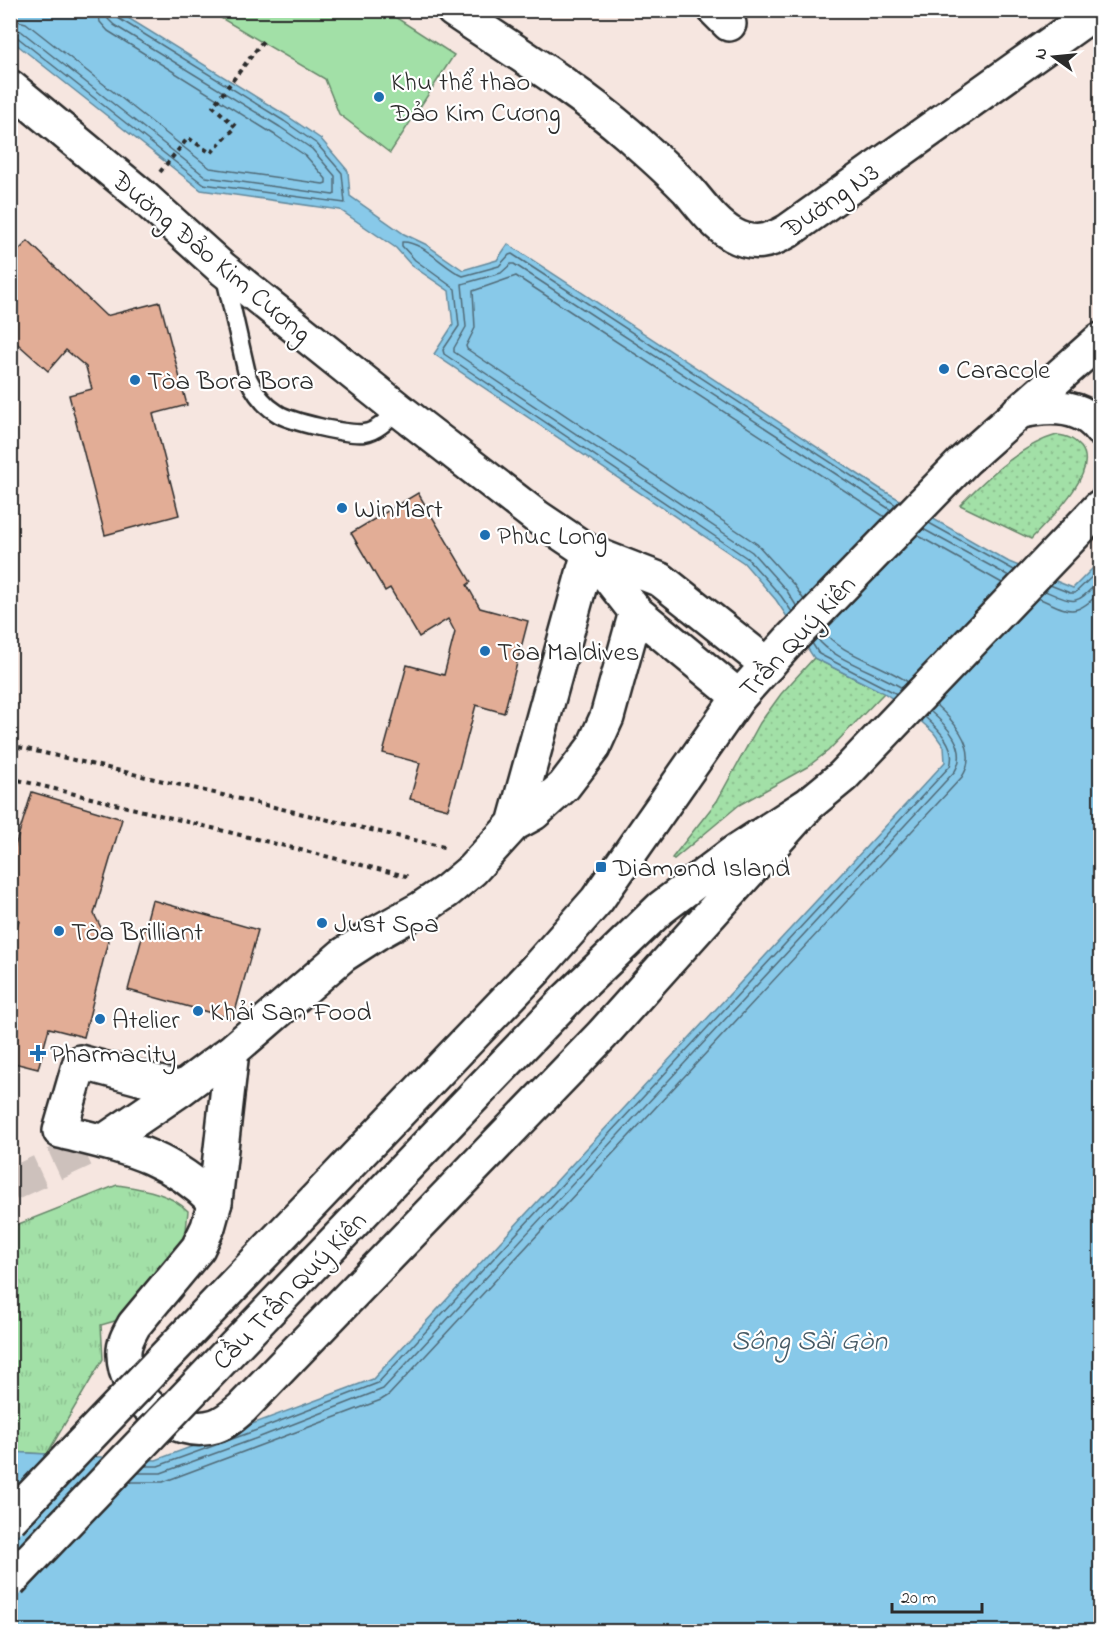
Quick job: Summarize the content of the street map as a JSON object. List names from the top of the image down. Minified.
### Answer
{"streets":{"street":["Đường N3","Đường Đảo Kim Cương","Trần Quý Kiên","Cầu Trần Quý Kiên"]},"crossings":[["Đường Đảo Kim Cương","Trần Quý Kiên"],["Trần Quý Kiên","Cầu Trần Quý Kiên"]],"water":["Sông Sài Gòn"],"places":{"other":["Khu thể thao Đảo Kim Cương","Caracole","Tòa Bora Bora","WinMart","Phuc Long","Tòa Maldives","Just Spa","Tòa Brilliant","Khải San Food","Atelier"],"transit":["Diamond Island"],"health":["Pharmacity"]},"scale_bar":"20 m","north":"left"}
